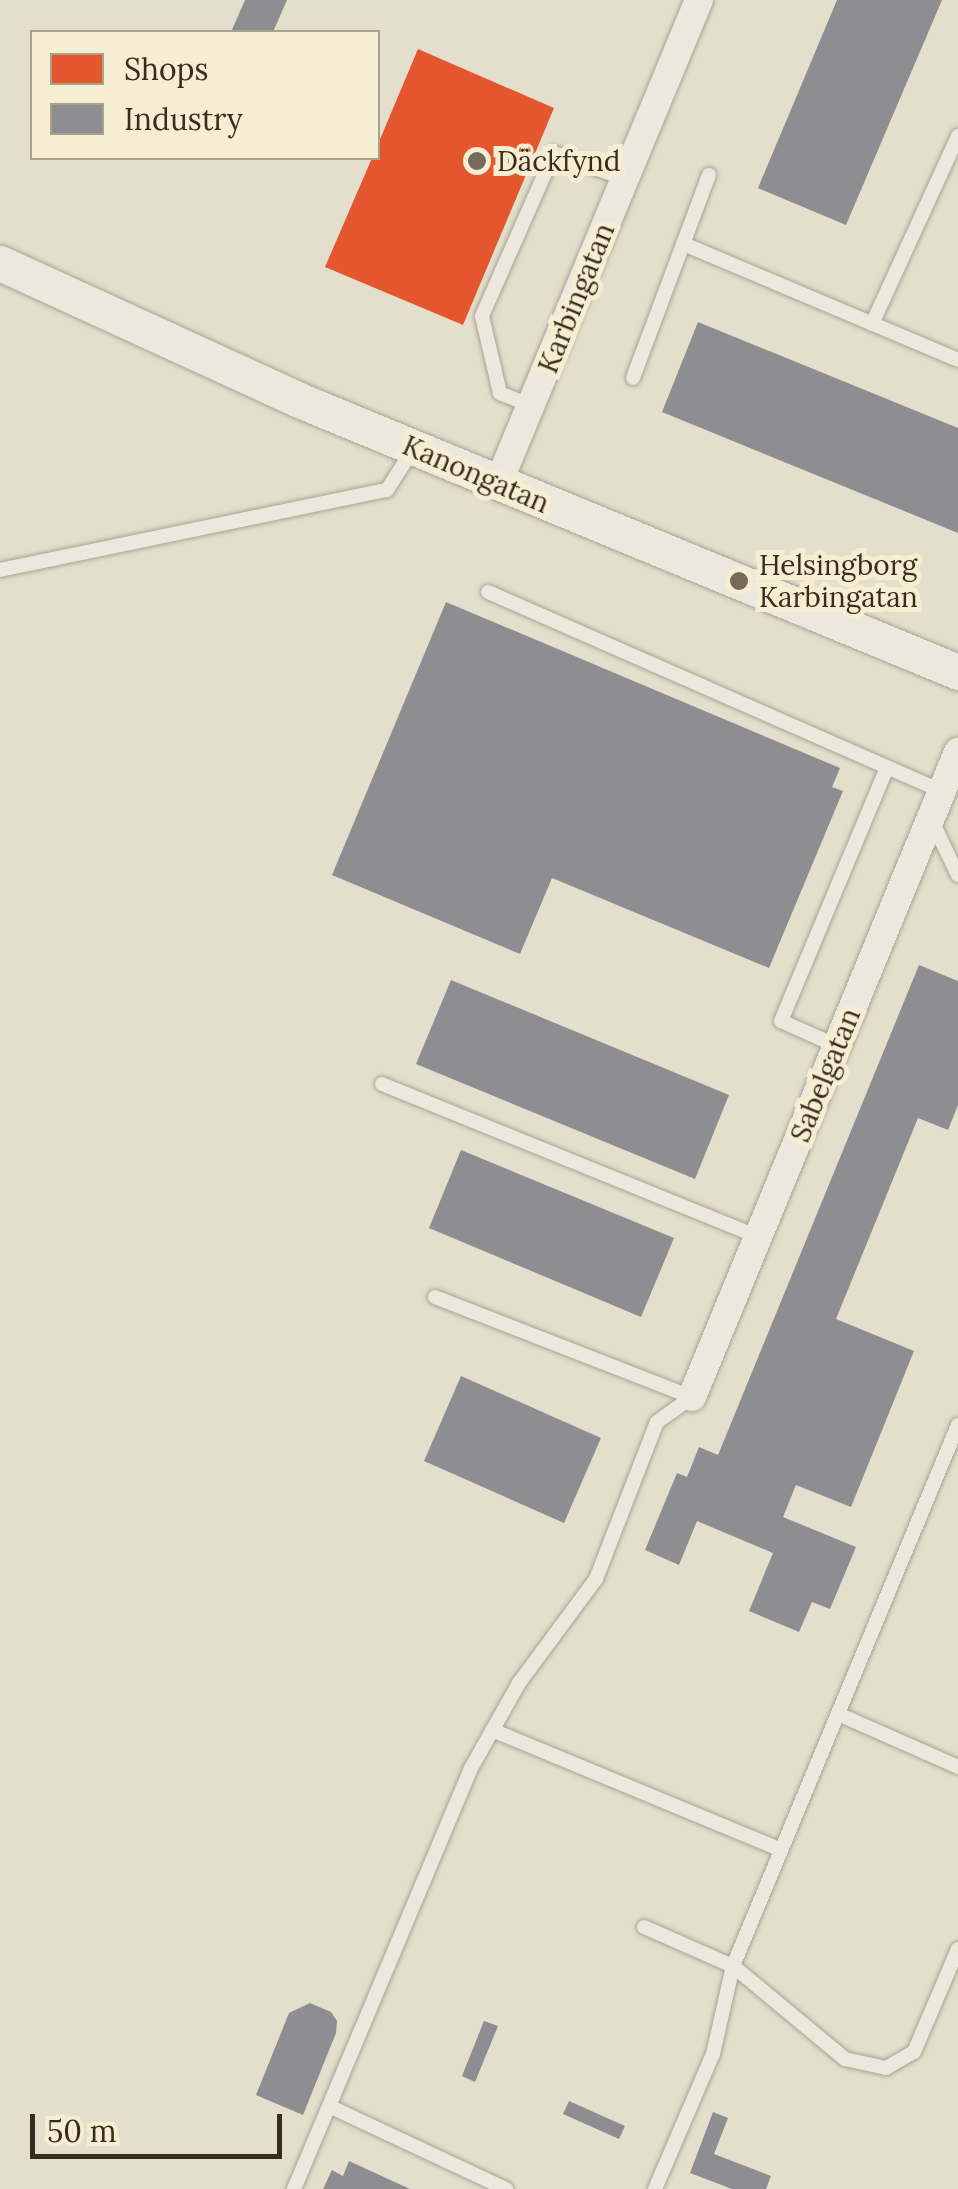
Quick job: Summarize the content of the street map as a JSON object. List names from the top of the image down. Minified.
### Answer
{"streets":{"street":["Karbingatan","Kanongatan","Sabelgatan"]},"crossings":[["Karbingatan","Kanongatan"]],"places":["Däckfynd","Helsingborg Karbingatan"],"legend":["Shops","Industry"],"scale_bar":"50 m"}
